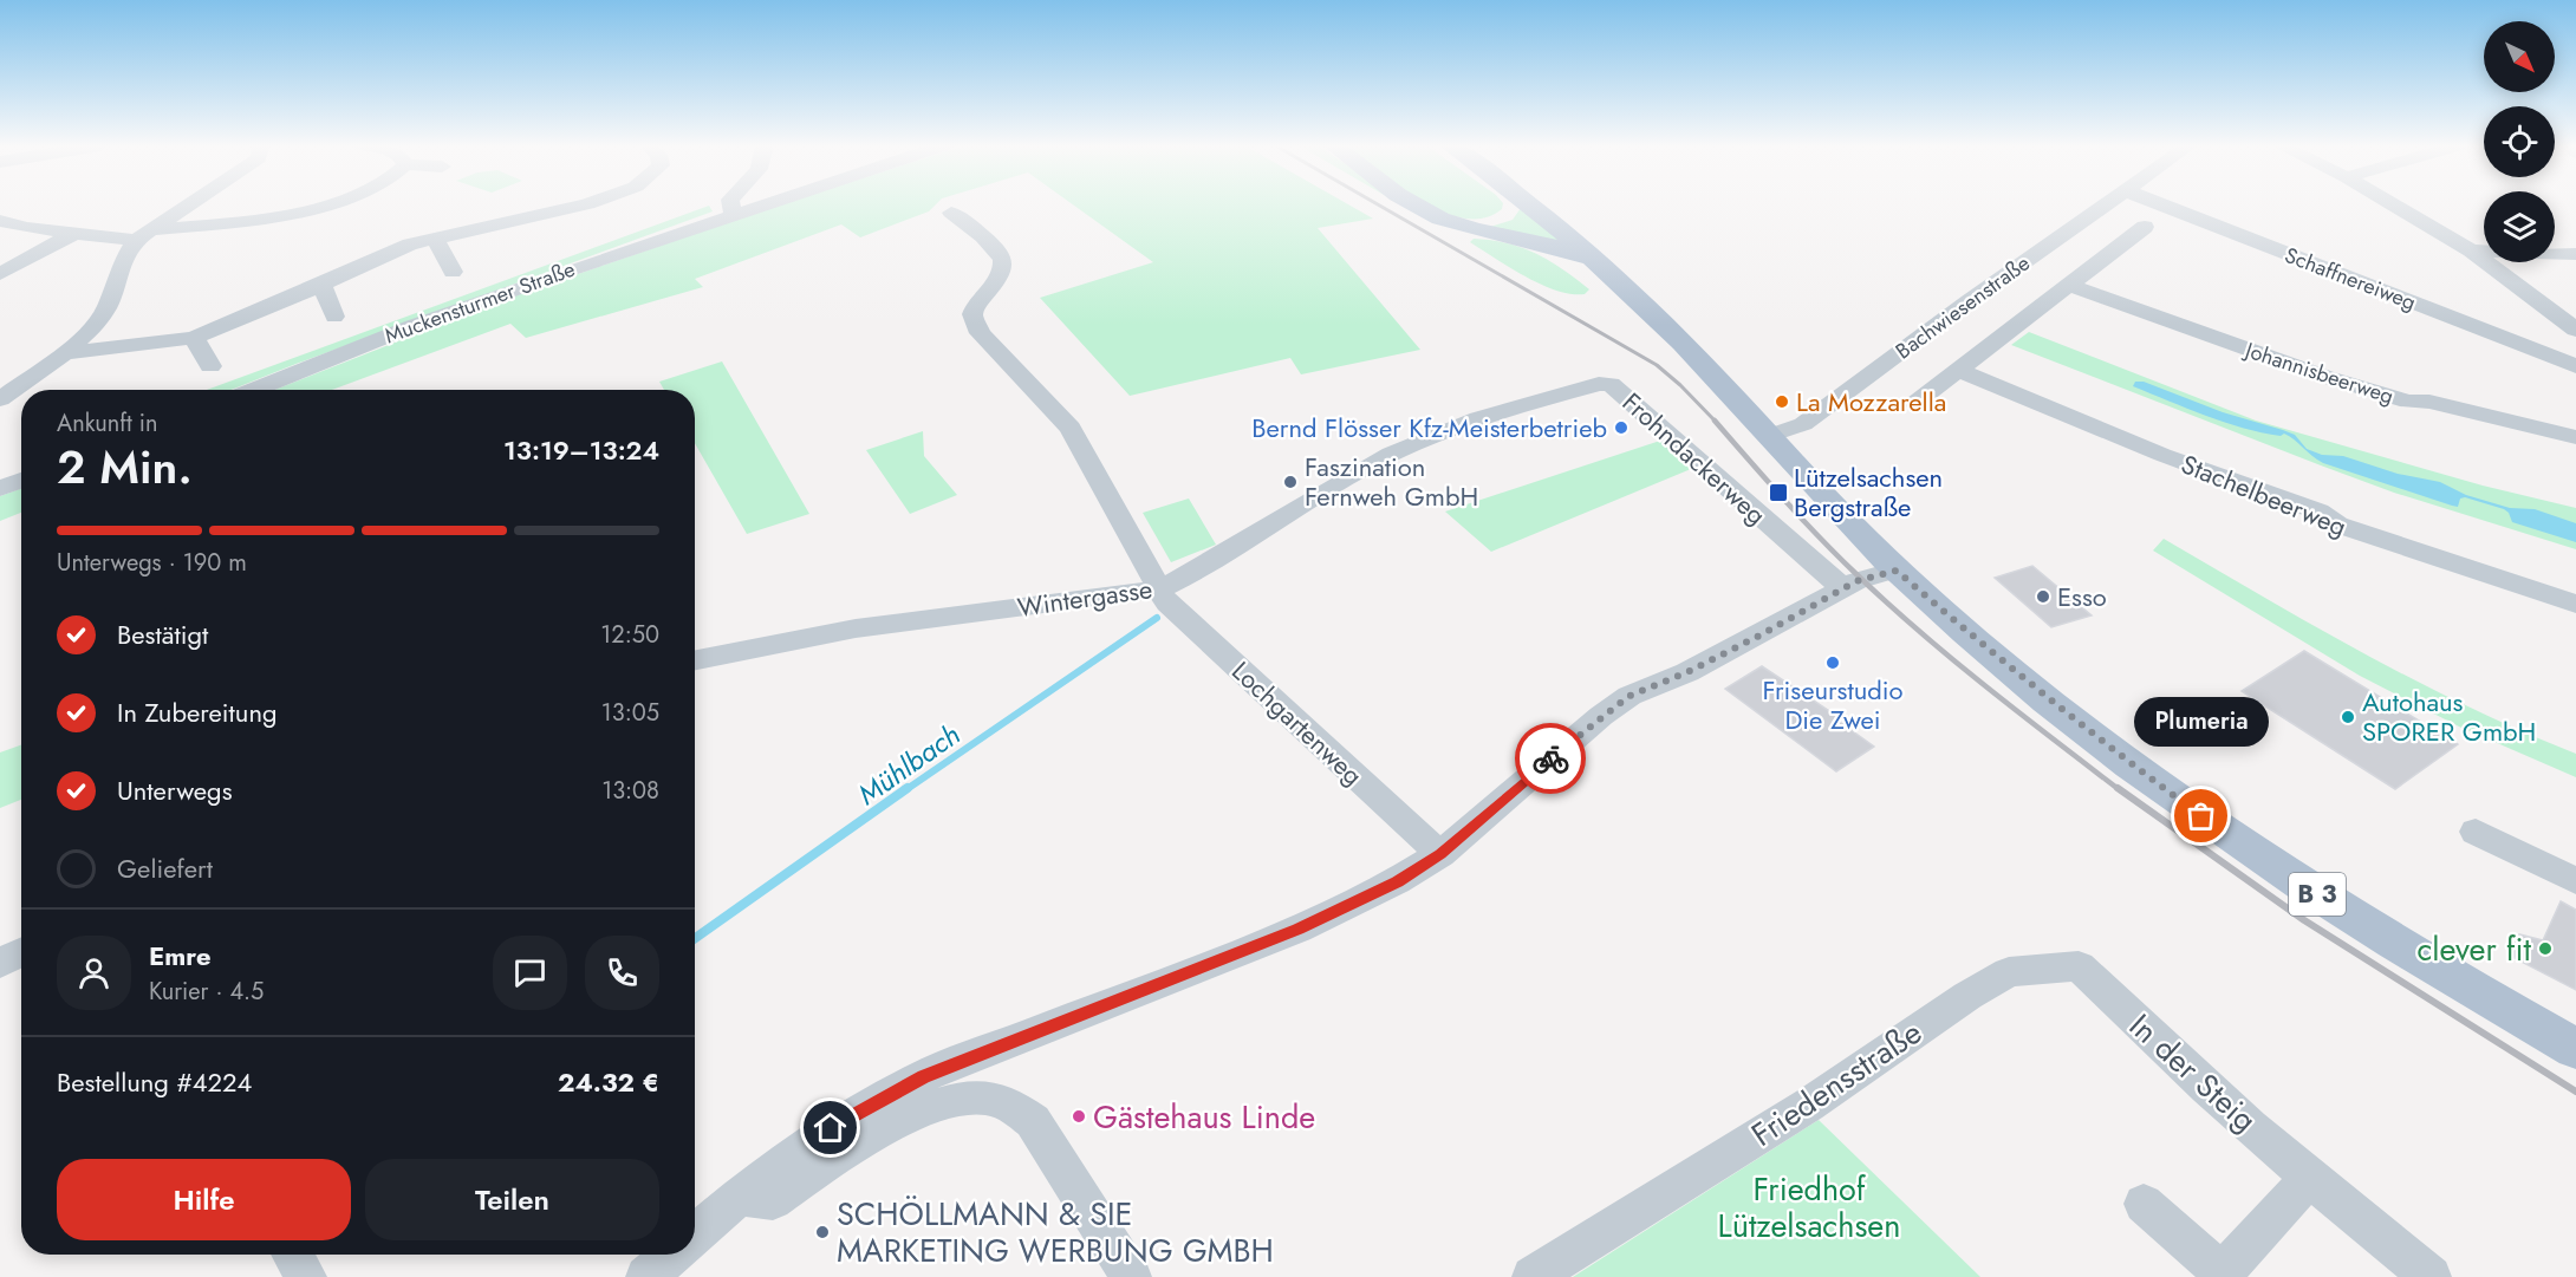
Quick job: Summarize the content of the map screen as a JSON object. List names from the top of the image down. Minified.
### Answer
{"streets":{"main road":["B 3"],"street":["Schaffnereiweg","Muckensturmer Straße","Bachwiesenstraße","Johannisbeerweg","Frohndackerweg","Stachelbeerweg","Wintergasse","Lochgartenweg","In der Steig","Friedensstraße"]},"crossings":[["Bachwiesenstraße","B 3"],["Frohndackerweg","Wintergasse"],["Frohndackerweg","B 3"],["Wintergasse","Lochgartenweg"],["In der Steig","Friedensstraße"]],"water":["Mühlbach"],"parks":["Friedhof Lützelsachsen"],"places":{"other":["La Mozzarella","Bernd Flösser Kfz-Meisterbetrieb","Faszination Fernweh GmbH","Esso","Friseurstudio Die Zwei","Autohaus SPORER GmbH","Plumeria","clever fit","Gästehaus Linde","SCHÖLLMANN & SIE MARKETING WERBUNG GMBH"],"transit":["Lützelsachsen Bergstraße"]},"north":"bottom right","page":{"heading":["2 Min.","Ankunft in","13:19–13:24"],"panel":["Emre","Kurier · 4.5","Bestellung #4224","24.32 €"],"bar":"Unterwegs · 190 m","list":[["Bestätigt","12:50"],["In Zubereitung","13:05"],["Unterwegs","13:08"],"Geliefert"],"bubble":"Plumeria","buttons":["Hilfe","Teilen"]}}
